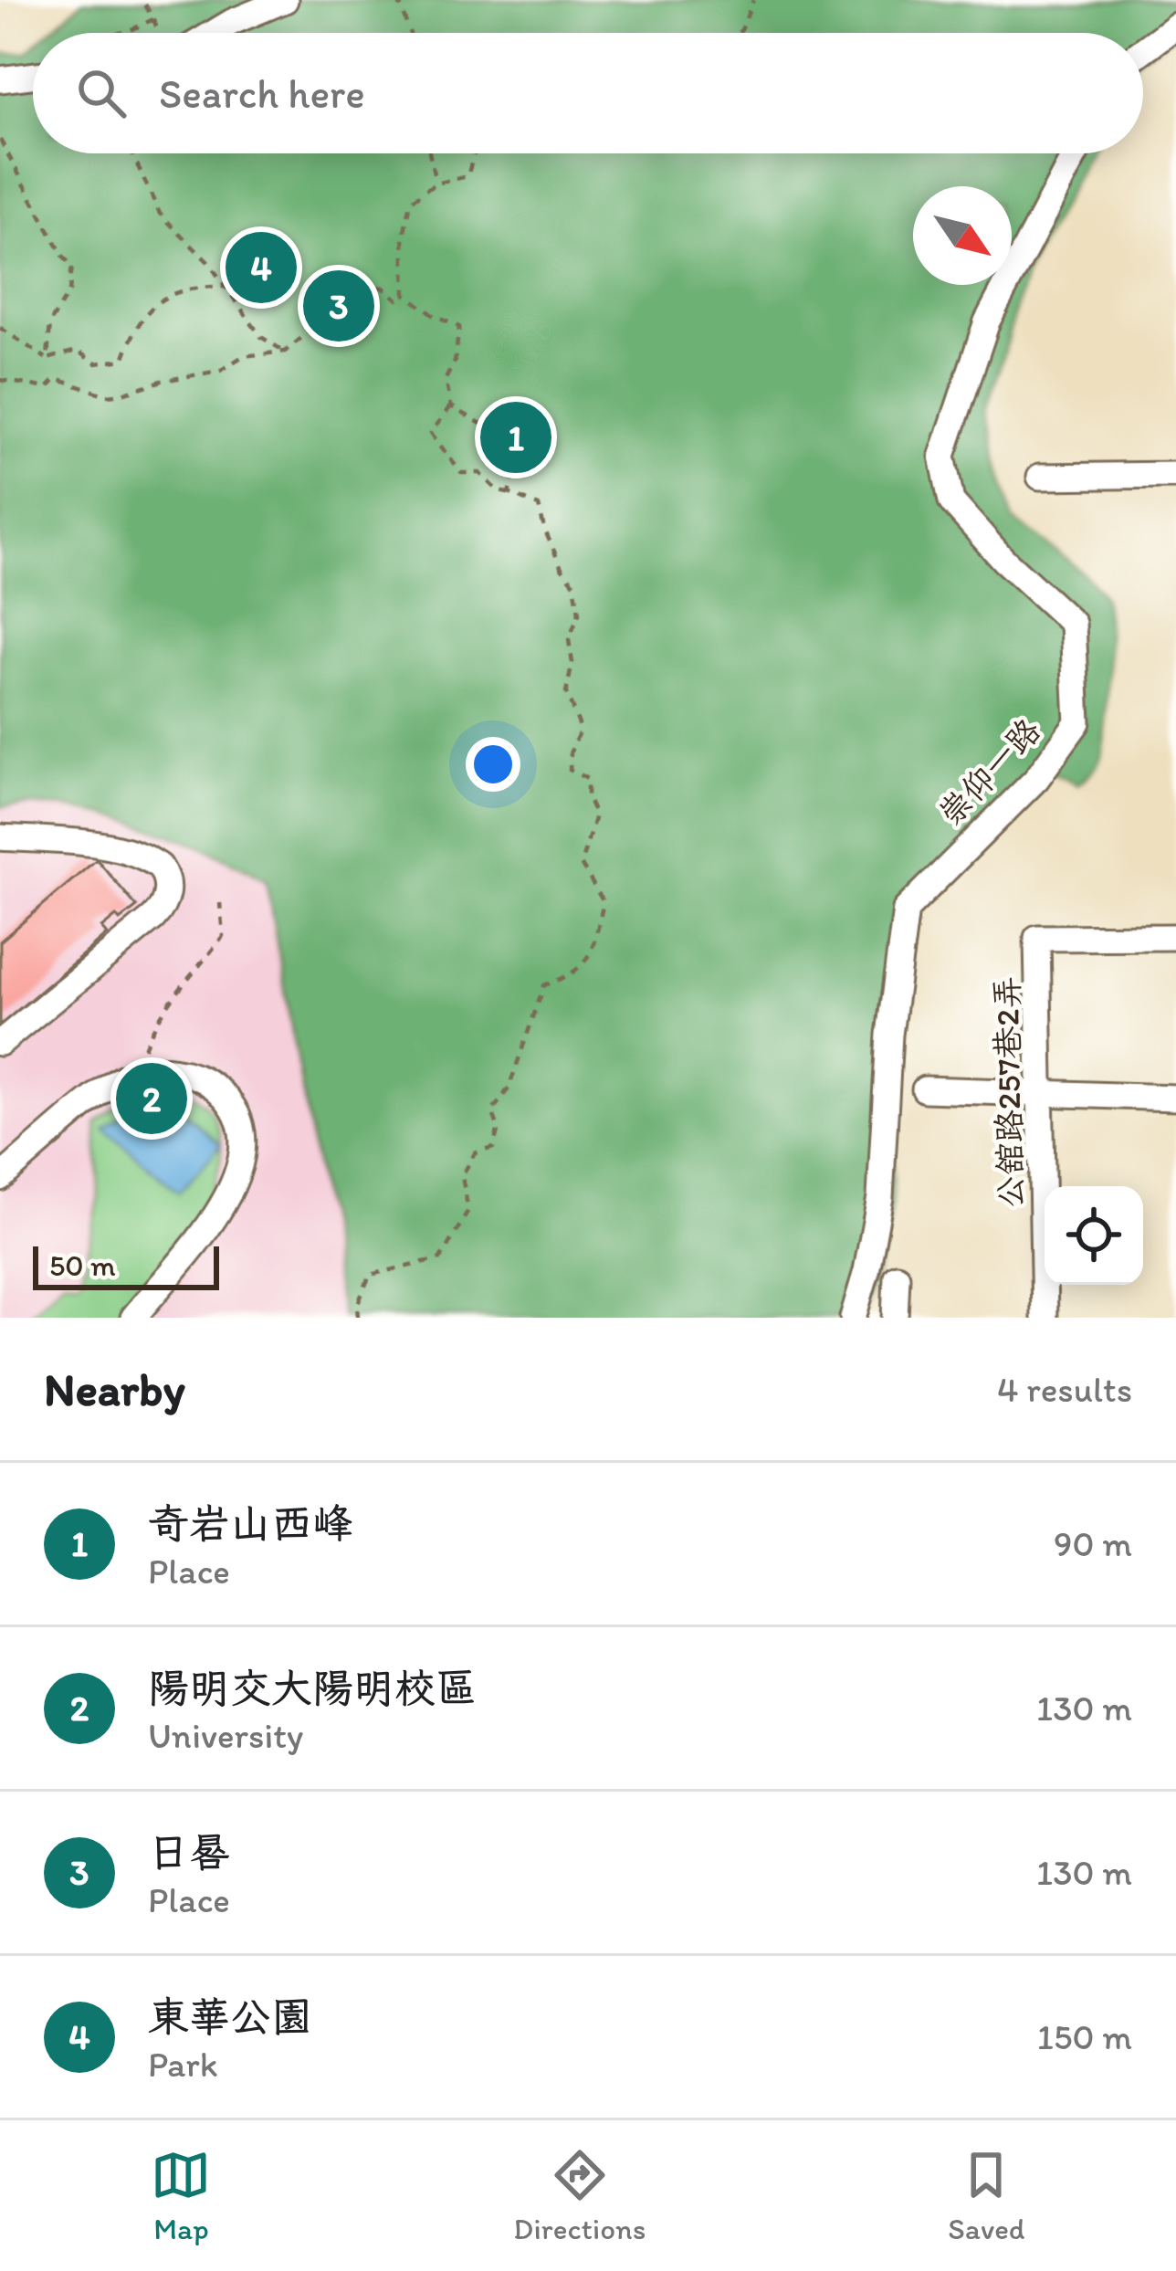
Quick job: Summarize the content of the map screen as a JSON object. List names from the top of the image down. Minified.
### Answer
{"streets":{"street":["崇仰一路","公舘路257巷2弄"]},"scale_bar":"50 m","north":"bottom right","page":{"search":"Search here","pins":["4","3","1","2"],"scale":"50 m","heading":["Nearby","4 results"],"list":[{"mark":"1","name":"奇岩山西峰","note":"Place","value":"90 m"},{"mark":"2","name":"陽明交大陽明校區","note":"University","value":"130 m"},{"mark":"3","name":"日晷","note":"Place","value":"130 m"},{"mark":"4","name":"東華公園","note":"Park","value":"150 m"}],"nav":["Map","Directions","Saved"]}}
